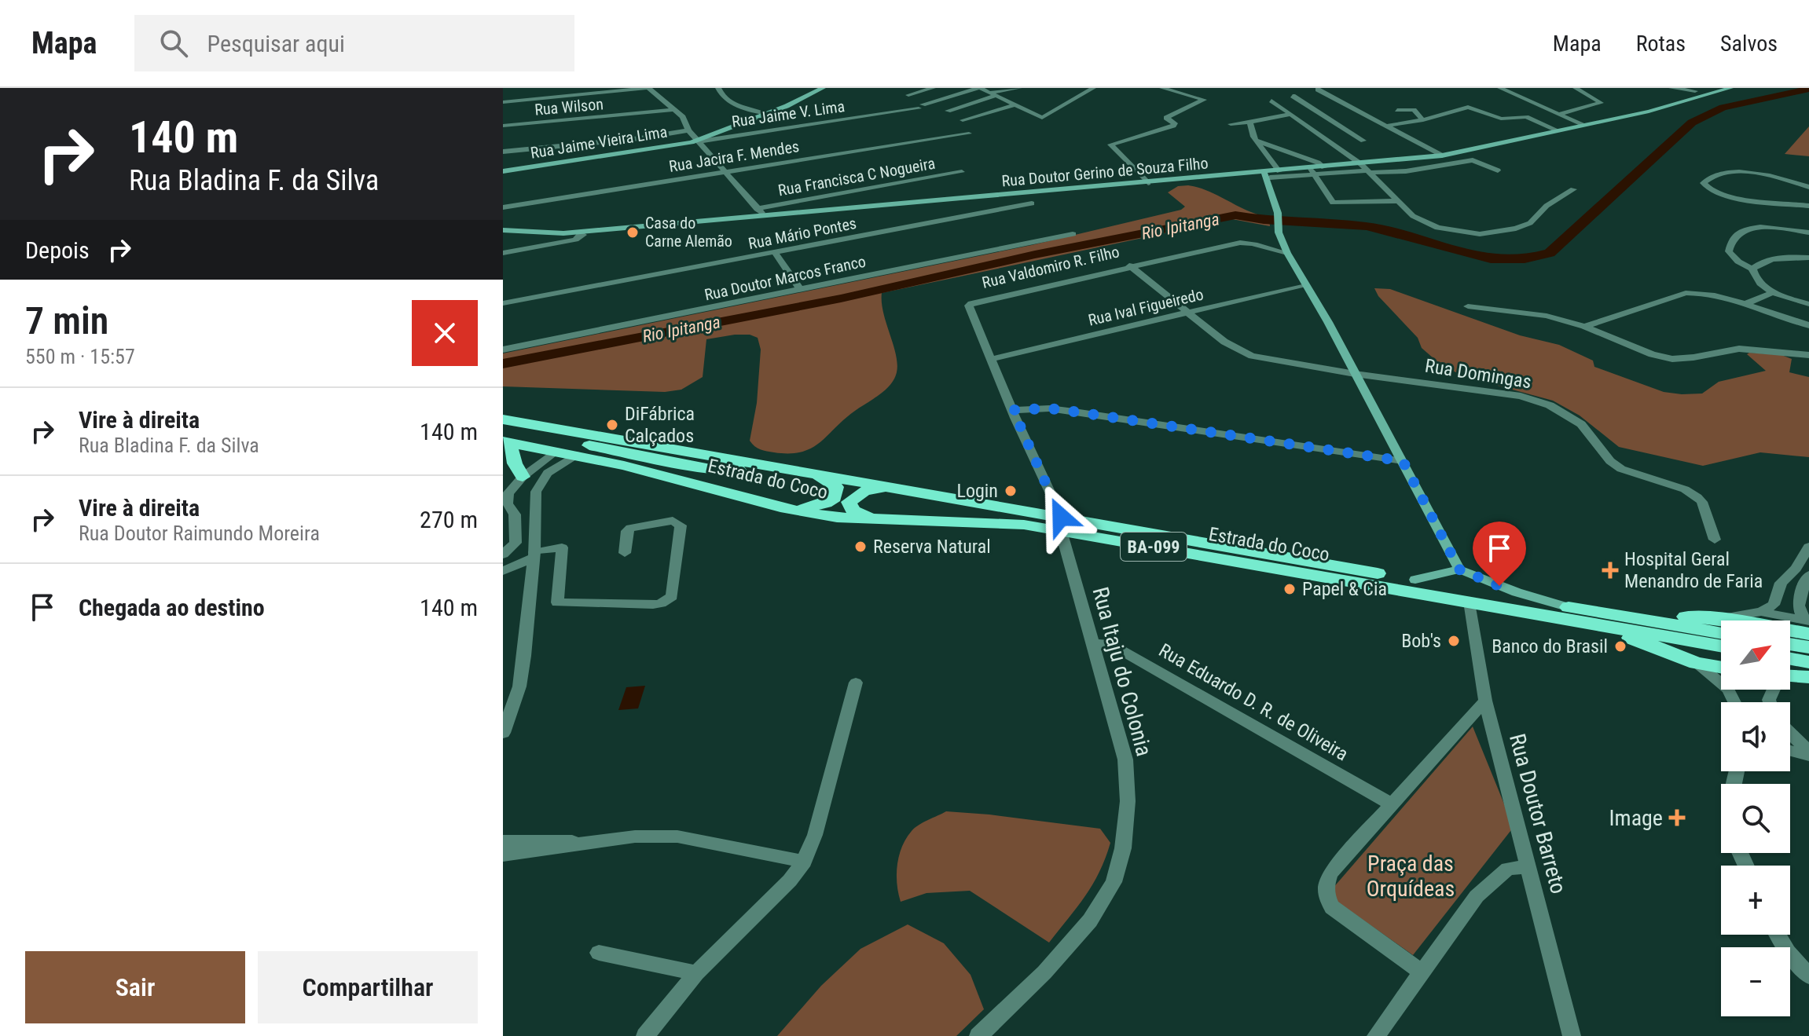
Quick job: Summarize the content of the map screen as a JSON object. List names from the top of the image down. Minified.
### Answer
{"streets":{"highway":["Estrada do Coco","BA-099"],"main road":["Rua Jaime Vieira Lima","Rua Doutor Gerino de Souza Filho"],"street":["Rua Wilson","Rua Jaime V. Lima","Rua Jacira F. Mendes","Rua Francisca C Nogueira","Rua Mário Pontes","Rua Valdomiro R. Filho","Rua Doutor Marcos Franco","Rua Ival Figueiredo","Rua Domingas","Rua Itaju do Colonia","Rua Eduardo D. R. de Oliveira","Rua Doutor Barreto"]},"crossings":[["Rua Jaime V. Lima","Rua Jaime Vieira Lima"],["Rua Valdomiro R. Filho","Rua Itaju do Colonia"],["Rua Ival Figueiredo","Rua Itaju do Colonia"],["Estrada do Coco","Rua Itaju do Colonia"],["Estrada do Coco","Rua Doutor Barreto"],["Rua Itaju do Colonia","Rua Eduardo D. R. de Oliveira"]],"water":["Rio Ipitanga"],"parks":["Praça das Orquídeas"],"places":{"other":["Casa do Carne Alemão","DiFábrica Calçados","Login","Reserva Natural","Papel & Cia","Bob's","Banco do Brasil"],"health":["Hospital Geral Menandro de Faria","Image"]},"north":"top right","page":{"header":"Mapa","search":"Pesquisar aqui","nav":["Mapa","Rotas","Salvos"],"turn":["140 m","Rua Bladina F. da Silva"],"then":"Depois","heading":["7 min","550 m · 15:57"],"list":[{"name":"Vire à direita","note":"Rua Bladina F. da Silva","value":"140 m"},{"name":"Vire à direita","note":"Rua Doutor Raimundo Moreira","value":"270 m"},{"name":"Chegada ao destino","value":"140 m"}],"map_buttons":["+","−"],"buttons":["Sair","Compartilhar"]}}
